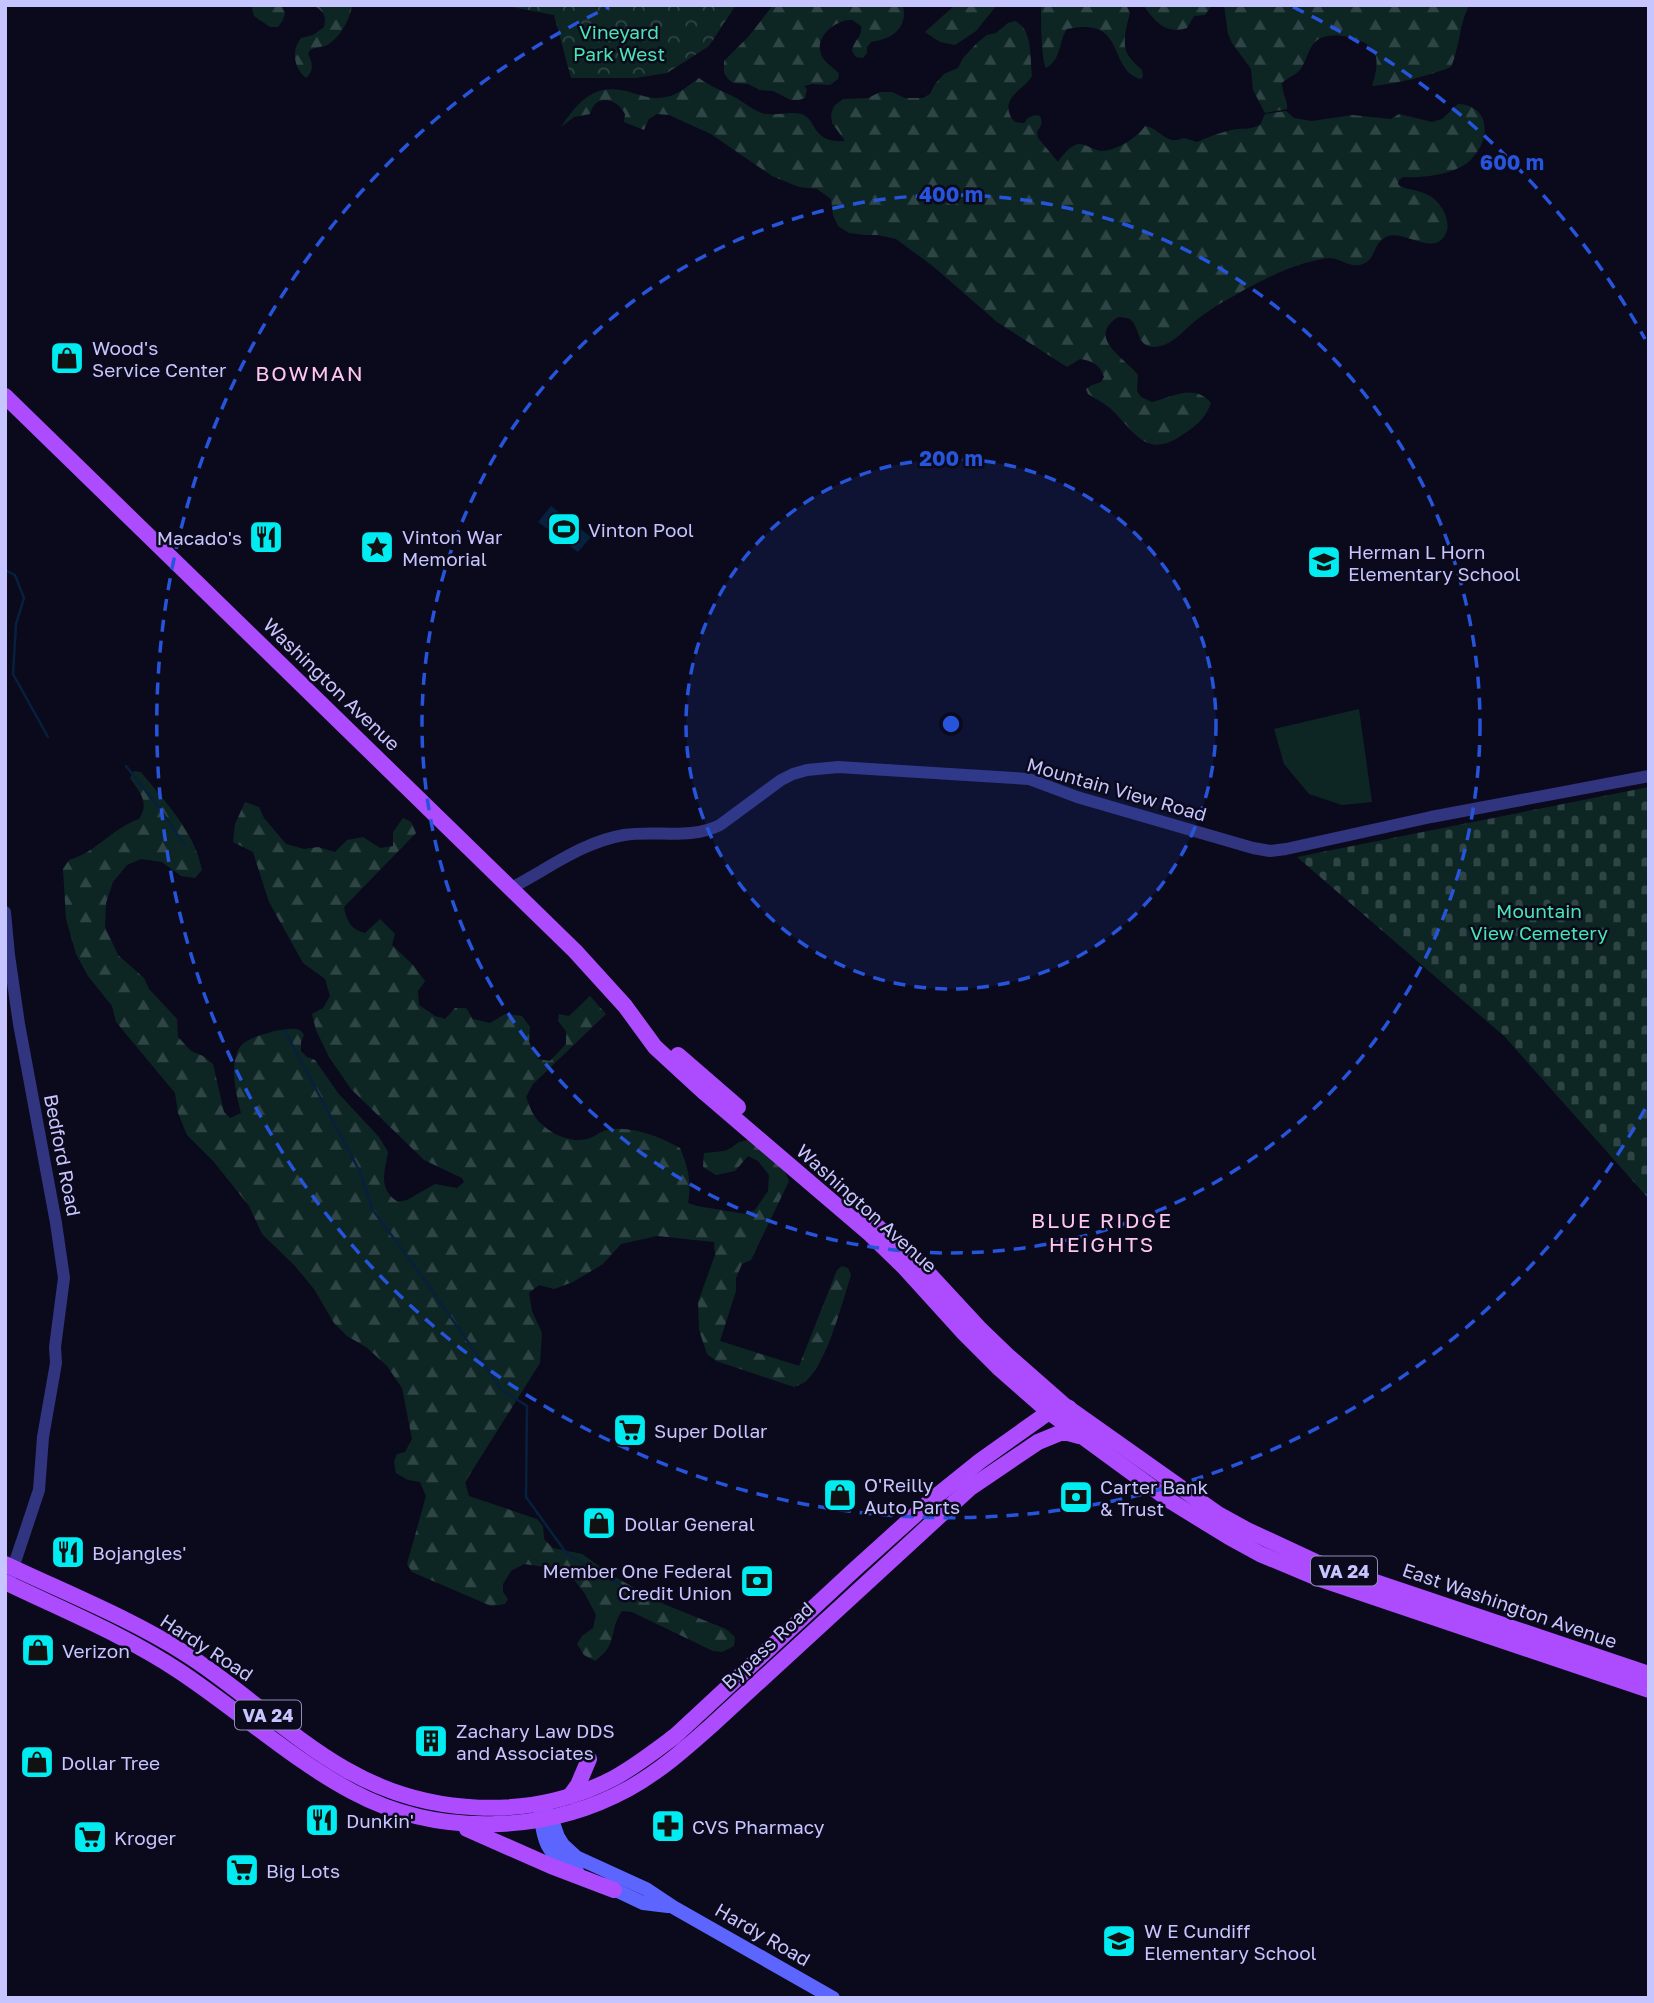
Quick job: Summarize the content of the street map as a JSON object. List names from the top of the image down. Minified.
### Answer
{"streets":{"main road":["Washington Avenue","VA 24","East Washington Avenue","Bypass Road","Hardy Road"],"street":["Mountain View Road","Bedford Road"]},"crossings":[["Washington Avenue","Mountain View Road"],["Washington Avenue","East Washington Avenue"],["Washington Avenue","Bypass Road"],["Bedford Road","Hardy Road"],["East Washington Avenue","Bypass Road"],["Bypass Road","Hardy Road"]],"districts":["BOWMAN","BLUE RIDGE HEIGHTS"],"parks":["Vineyard Park West","Mountain View Cemetery"],"places":{"shop":["Wood's Service Center","O'Reilly Auto Parts","Dollar General","Verizon","Dollar Tree"],"sports":["Vinton Pool"],"restaurant":["Macado's","Bojangles'","Dunkin'"],"place":["Vinton War Memorial"],"school or university":["Herman L Horn Elementary School","W E Cundiff Elementary School"],"supermarket":["Super Dollar","Kroger","Big Lots"],"bank":["Carter Bank & Trust","Member One Federal Credit Union"],"building":["Zachary Law DDS and Associates"],"pharmacy":["CVS Pharmacy"]},"rings":["600 m","400 m","200 m"]}
